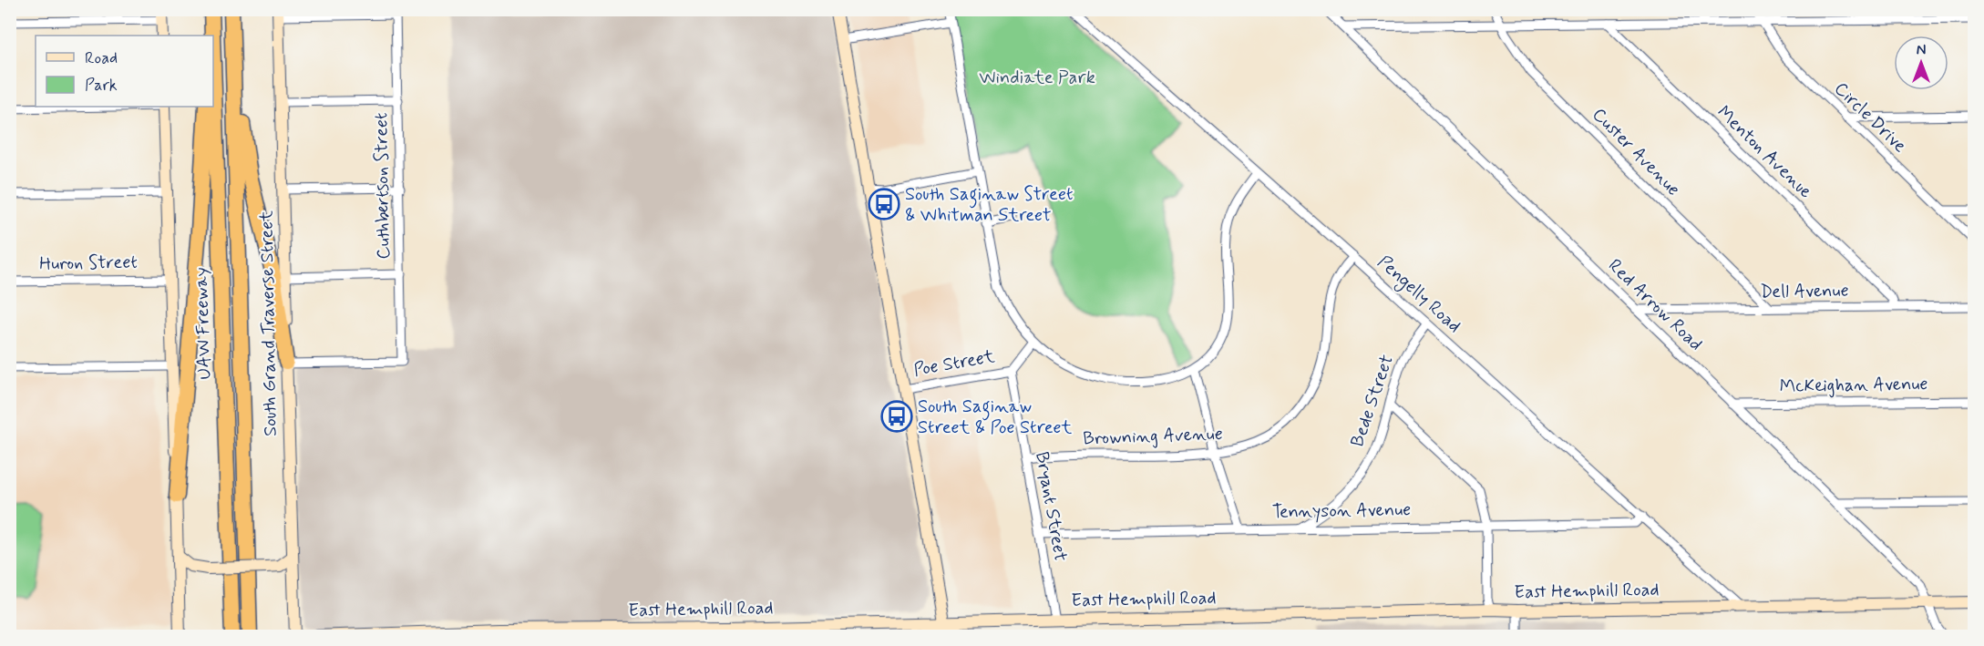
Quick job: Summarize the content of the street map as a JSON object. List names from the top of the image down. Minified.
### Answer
{"streets":{"highway":["UAW Freeway"],"main road":["South Grand Traverse Street","East Hemphill Road"],"street":["Circle Drive","Custer Avenue","Menton Avenue","Cuthbertson Street","Huron Street","Dell Avenue","Pengelly Road","Red Arrow Road","Poe Street","McKeighan Avenue","Bede Street","Browning Avenue","Bryant Street","Tennyson Avenue"]},"crossings":[["Custer Avenue","Dell Avenue"],["Menton Avenue","Dell Avenue"],["Cuthbertson Street","South Grand Traverse Street"],["Dell Avenue","Red Arrow Road"],["Pengelly Road","Bede Street"],["Pengelly Road","Browning Avenue"],["Pengelly Road","Tennyson Avenue"],["Pengelly Road","East Hemphill Road"],["Red Arrow Road","McKeighan Avenue"],["Red Arrow Road","East Hemphill Road"],["Poe Street","Bryant Street"],["Bede Street","Tennyson Avenue"],["Browning Avenue","Bryant Street"],["Bryant Street","Tennyson Avenue"],["Bryant Street","East Hemphill Road"]],"parks":["Windiate Park"],"places":{"bus stop":["South Saginaw Street & Whitman Street","South Saginaw Street & Poe Street"]},"legend":["Road","Park"],"north":"top"}
